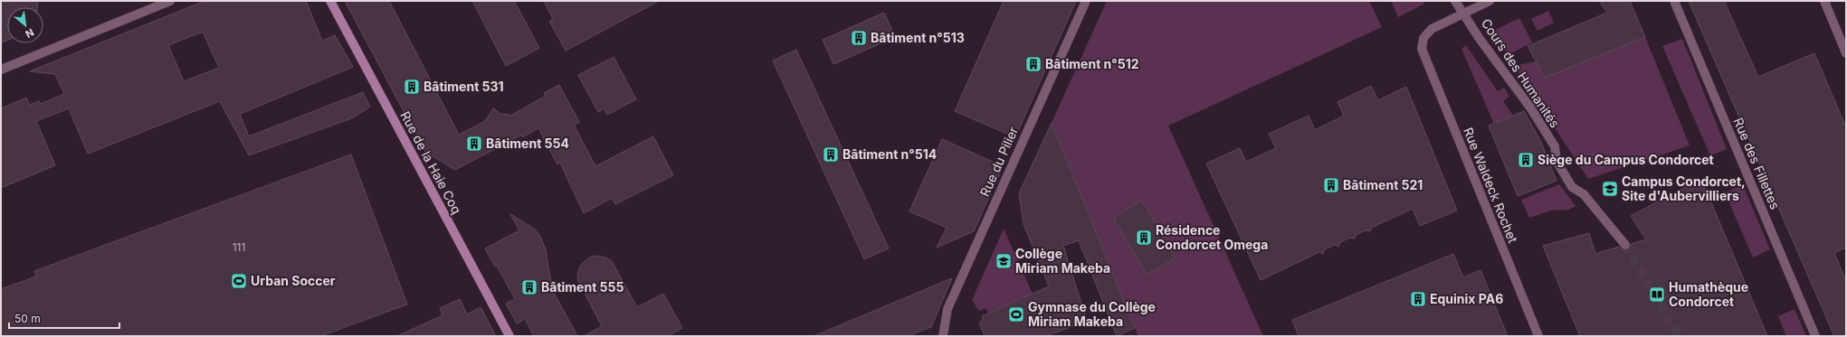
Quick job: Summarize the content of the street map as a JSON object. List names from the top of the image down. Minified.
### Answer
{"streets":{"main road":["Rue de la Haie Coq"],"street":["Cours des Humanités","Rue du Pilier","Rue des Fillettes","Rue Waldeck Rochet"]},"crossings":[["Cours des Humanités","Rue Waldeck Rochet"]],"places":{"building":["Bâtiment n°513","Bâtiment n°512","Bâtiment 531","Bâtiment 554","Bâtiment n°514","Siège du Campus Condorcet","Bâtiment 521","Résidence Condorcet Omega","Bâtiment 555","Equinix PA6"],"school or university":["Campus Condorcet, Site d'Aubervilliers","Collège Miriam Makeba"],"sports":["Urban Soccer","Gymnase du Collège Miriam Makeba"],"library":["Humathèque Condorcet"]},"house_numbers":["111"],"scale_bar":"50 m","north":"bottom right"}
